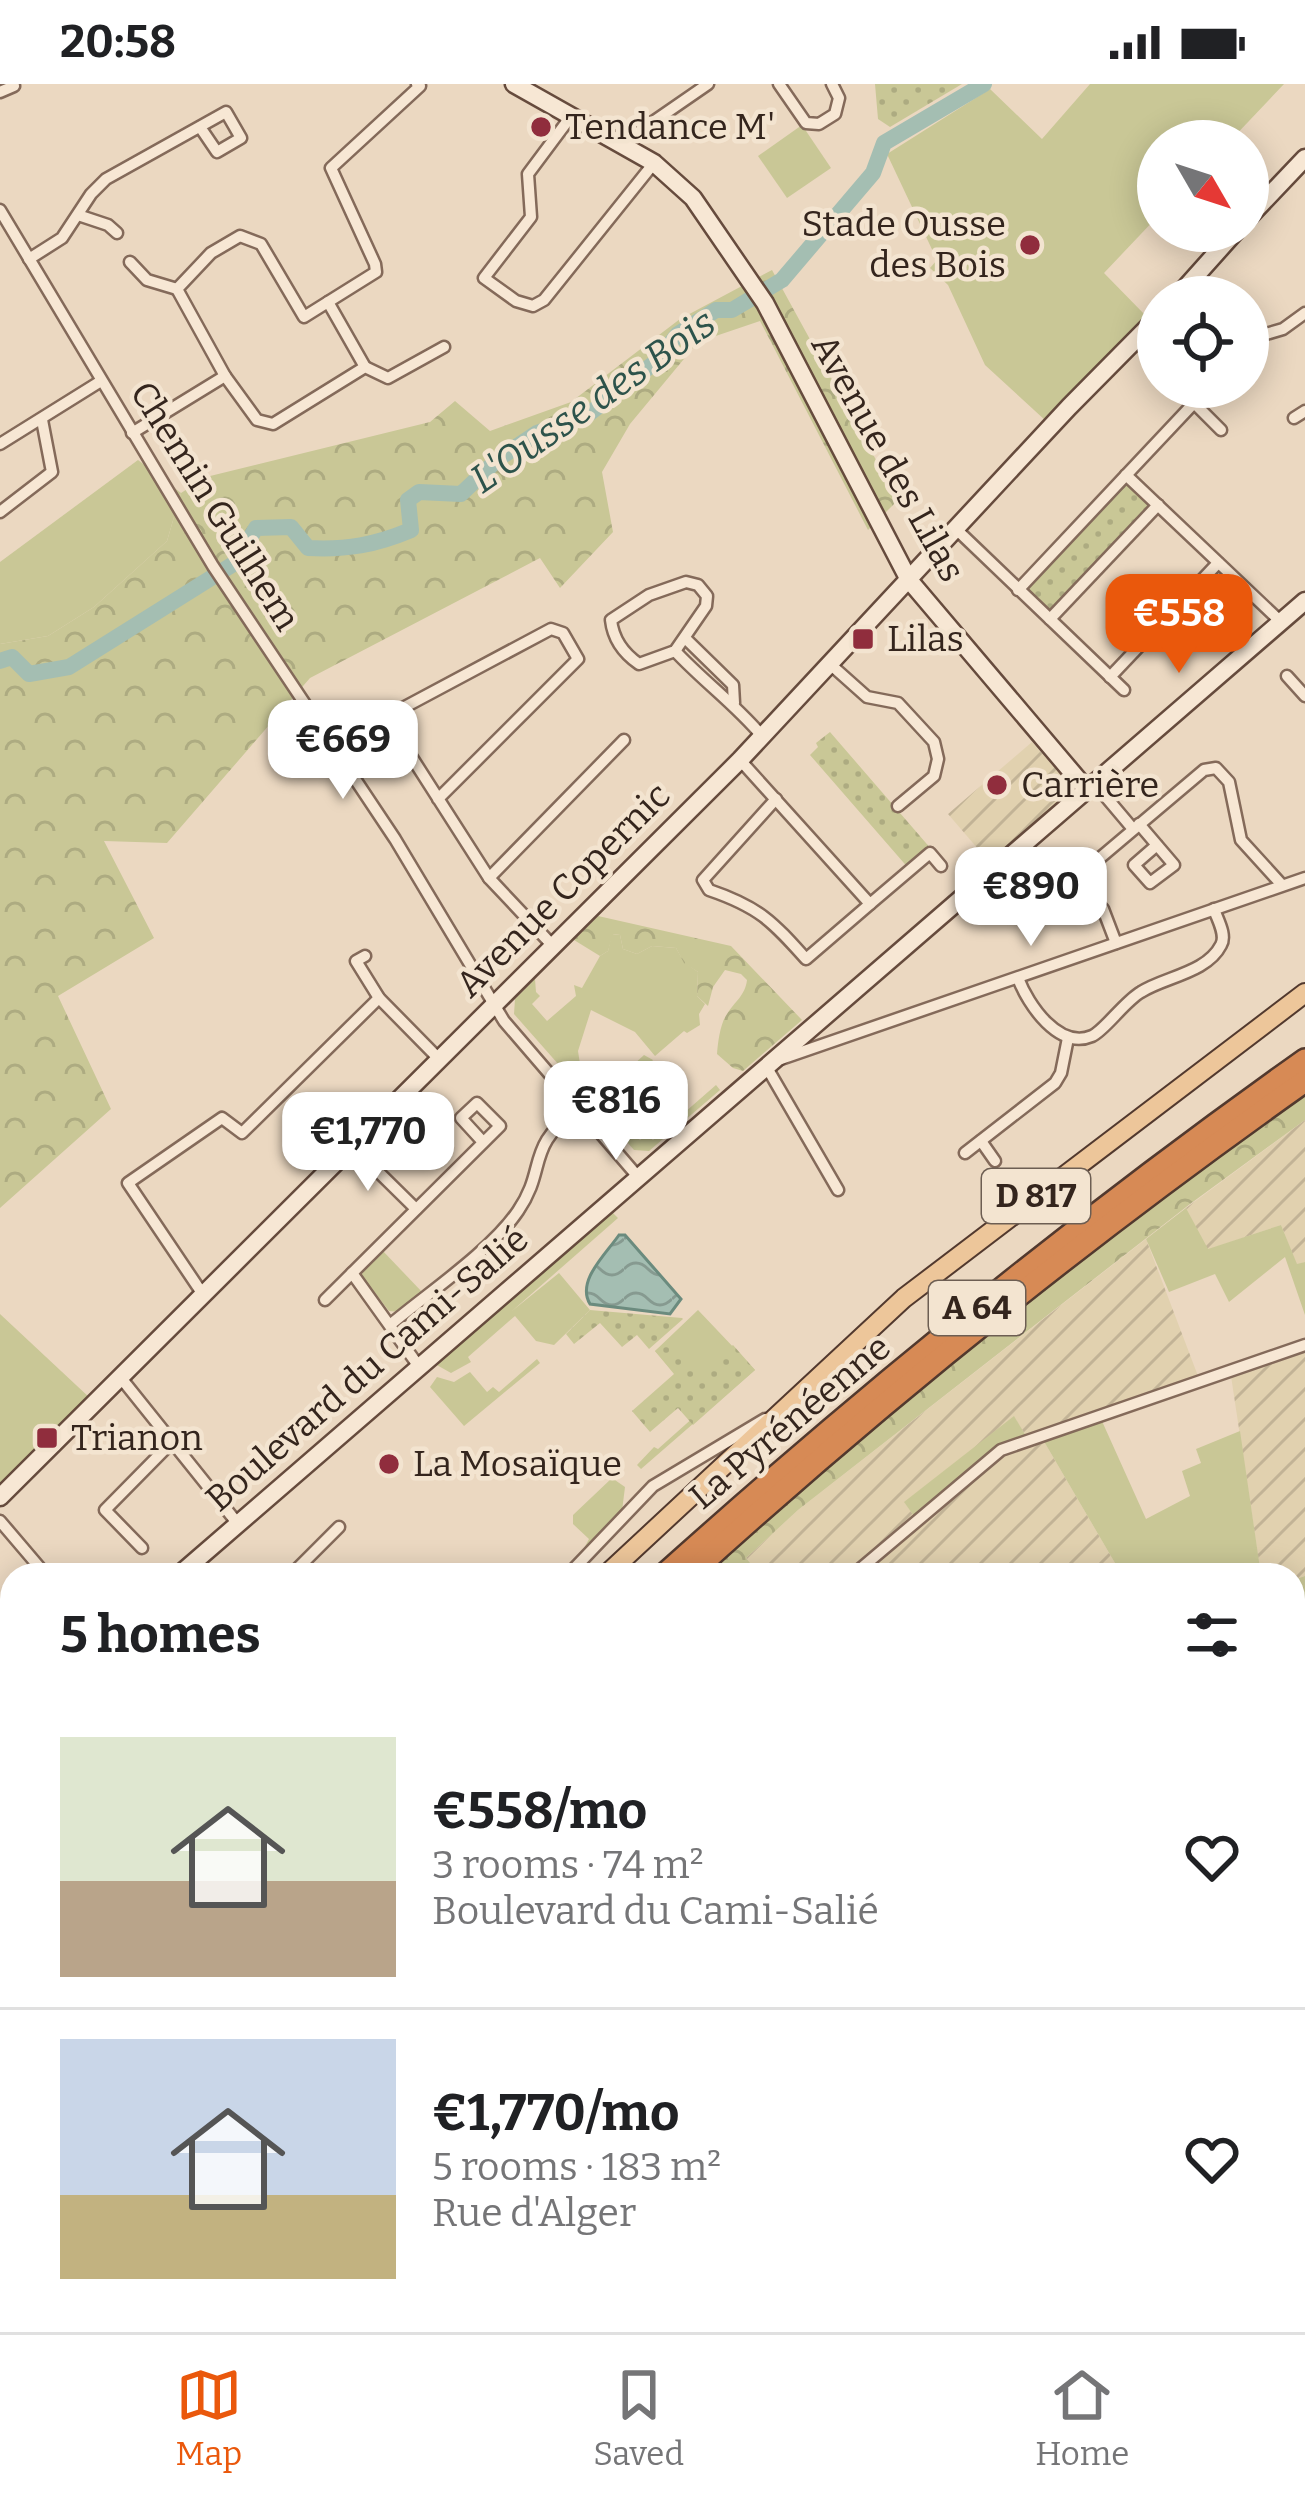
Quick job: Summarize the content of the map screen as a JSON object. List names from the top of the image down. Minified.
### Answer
{"streets":{"highway":["A 64","La Pyrénéenne"],"main road":["D 817"],"street":["Avenue des Lilas","Chemin Guilhem","Avenue Copernic","Boulevard du Cami-Salié"]},"crossings":[["Avenue des Lilas","Avenue Copernic"],["Avenue des Lilas","Boulevard du Cami-Salié"],["Chemin Guilhem","Avenue Copernic"],["Chemin Guilhem","Boulevard du Cami-Salié"]],"water":["L'Ousse des Bois"],"places":{"other":["Tendance M'","Stade Ousse des Bois","Carrière","La Mosaïque"],"transit":["Lilas","Trianon"]},"north":"bottom right","page":{"status":"20:58","price":["€558","€669","€890","€816","€1,770"],"heading":"5 homes","list":[{"name":"€558/mo","note":"3 rooms · 74 m² · Boulevard du Cami-Salié"},{"name":"€1,770/mo","note":"5 rooms · 183 m² · Rue d'Alger"}],"tabs":["Map","Saved","Home"]}}
